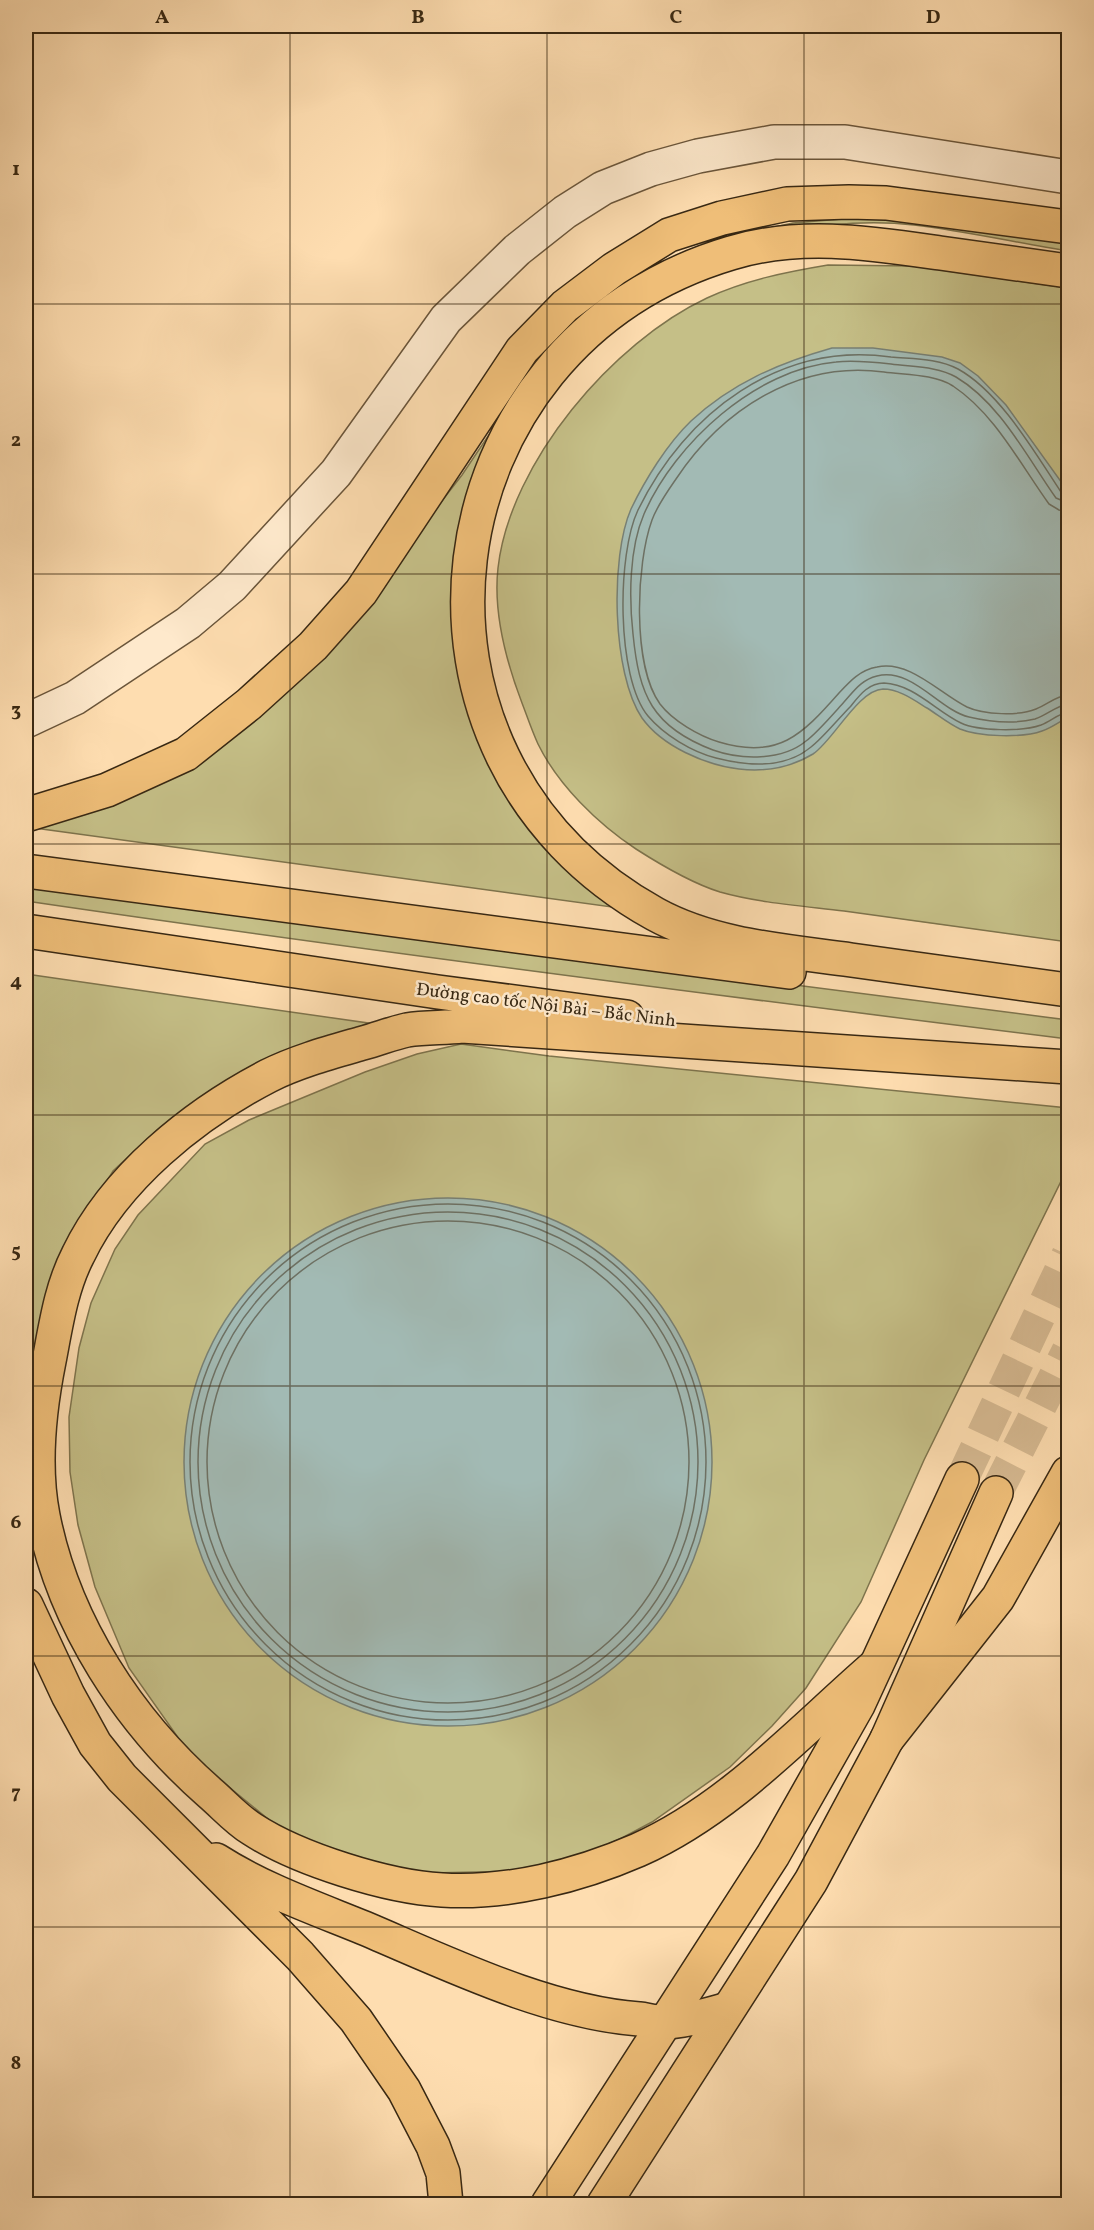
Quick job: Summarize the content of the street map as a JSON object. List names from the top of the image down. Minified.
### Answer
{"streets":{"main road":["Đường cao tốc Nội Bài – Bắc Ninh"]},"grid":{"columns":["A","B","C","D"],"rows":["1","2","3","4","5","6","7","8"]}}
